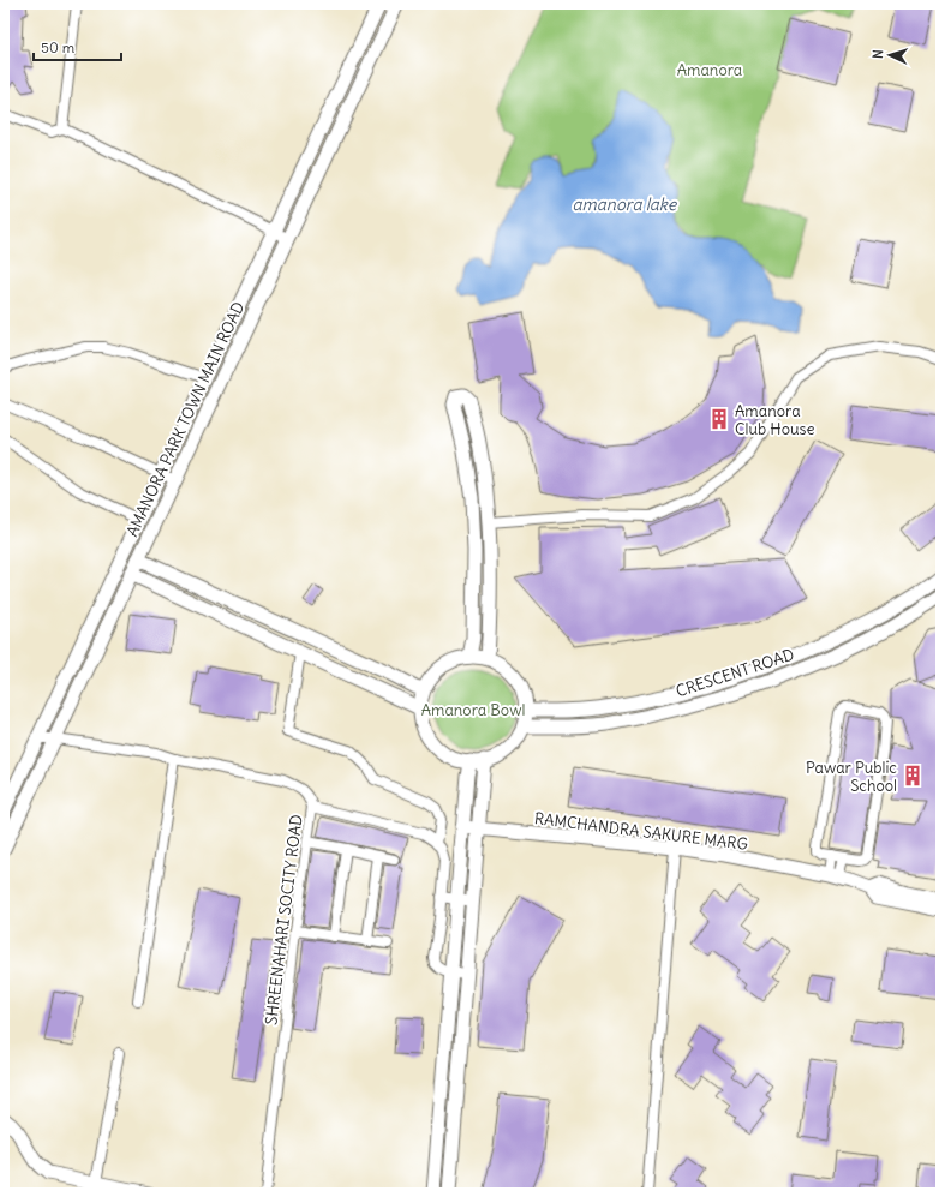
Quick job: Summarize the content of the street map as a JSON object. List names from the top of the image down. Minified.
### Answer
{"streets":{"main road":["AMANORA PARK TOWN MAIN ROAD","CRESCENT ROAD","RAMCHANDRA SAKURE MARG"],"street":["SHREENAHARI SOCITY ROAD"]},"crossings":[["AMANORA PARK TOWN MAIN ROAD","SHREENAHARI SOCITY ROAD"]],"water":["amanora lake"],"parks":["Amanora","Amanora Bowl"],"places":{"building":["Amanora Club House","Pawar Public School"]},"scale_bar":"50 m","north":"left"}
